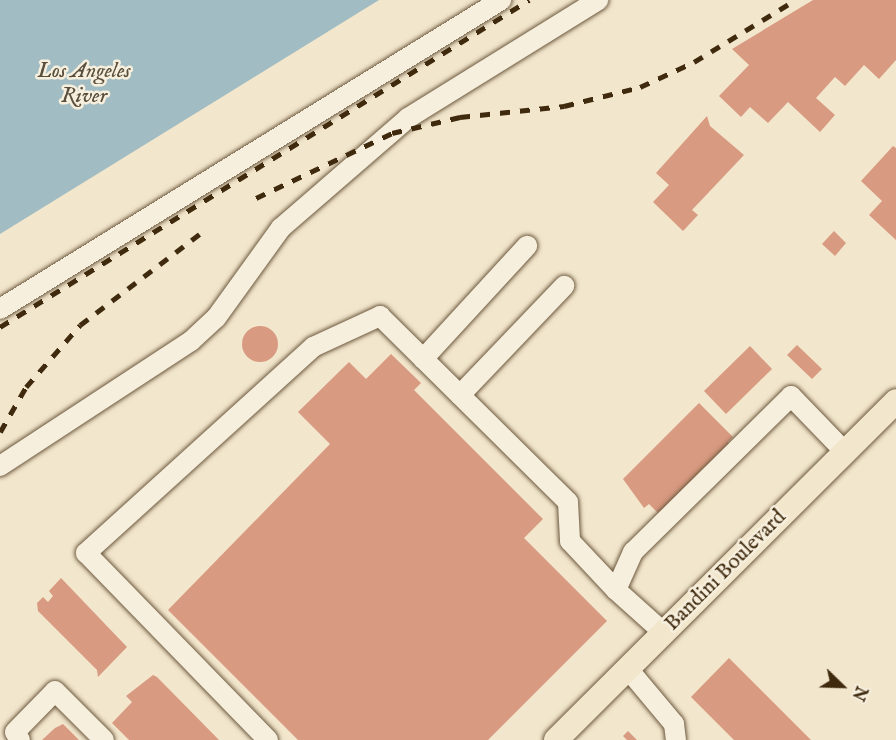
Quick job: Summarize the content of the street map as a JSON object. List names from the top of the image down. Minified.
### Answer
{"streets":{"main road":["Bandini Boulevard"]},"water":["Los Angeles River"],"north":"bottom right"}
